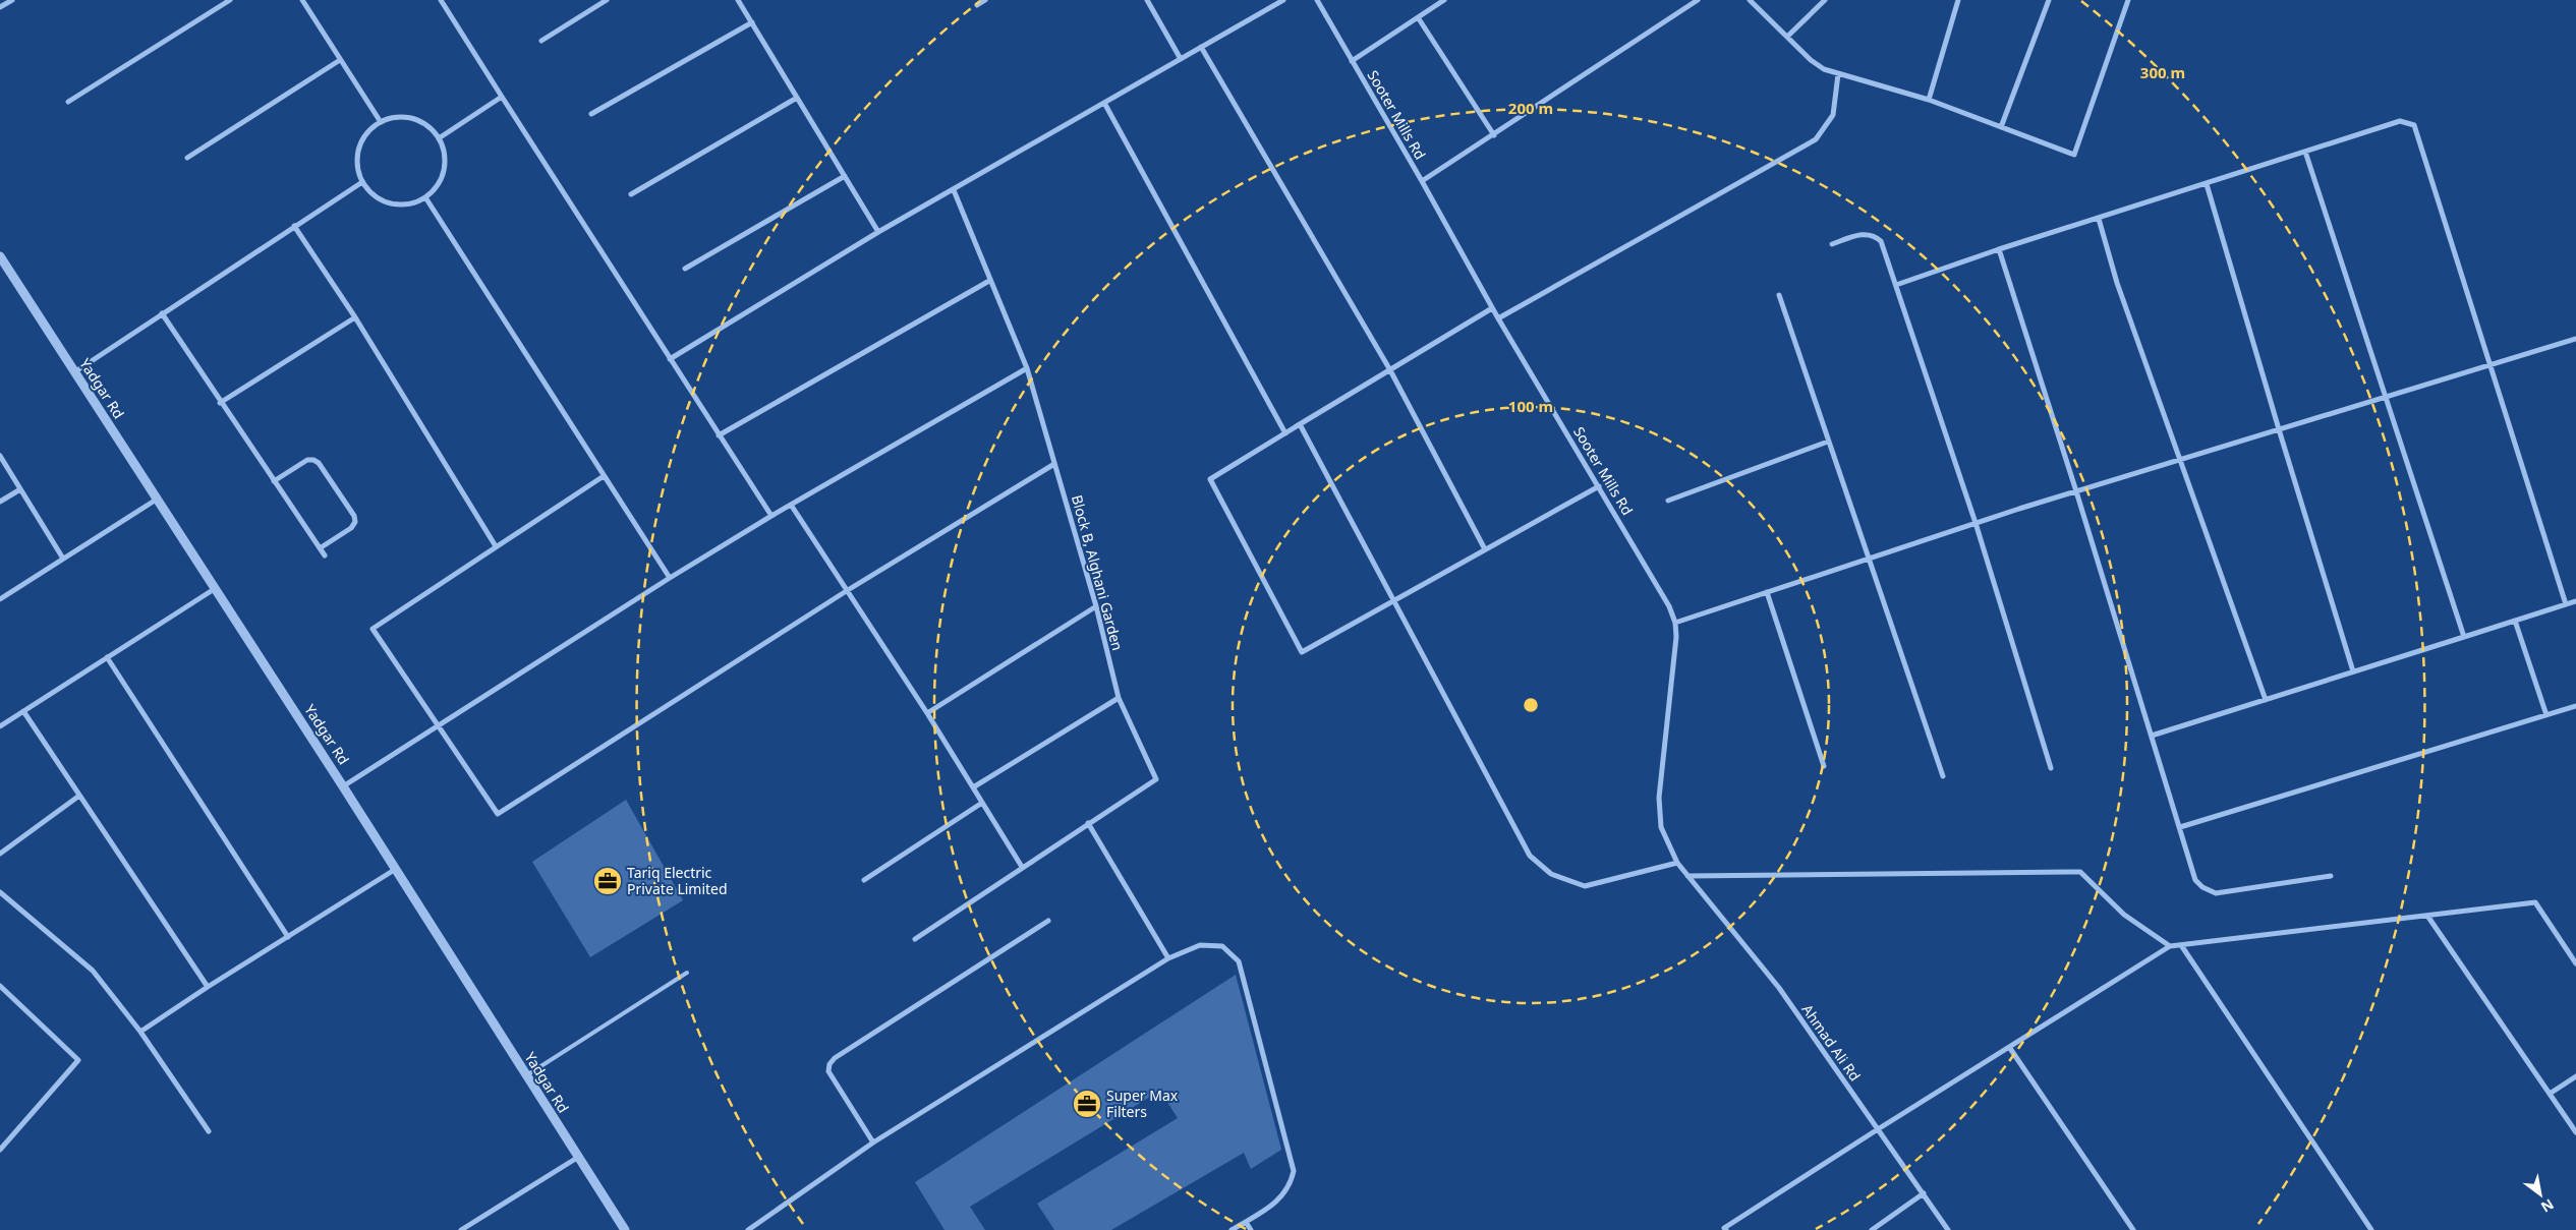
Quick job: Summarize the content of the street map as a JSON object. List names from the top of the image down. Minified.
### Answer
{"streets":{"street":["Sooter Mills Rd","Yadgar Rd","Block B, Alghani Garden","Ahmad Ali Rd"]},"crossings":[["Sooter Mills Rd","Ahmad Ali Rd"]],"places":{"office":["Tariq Electric Private Limited","Super Max Filters"]},"north":"bottom right","rings":["300 m","200 m","100 m"]}
